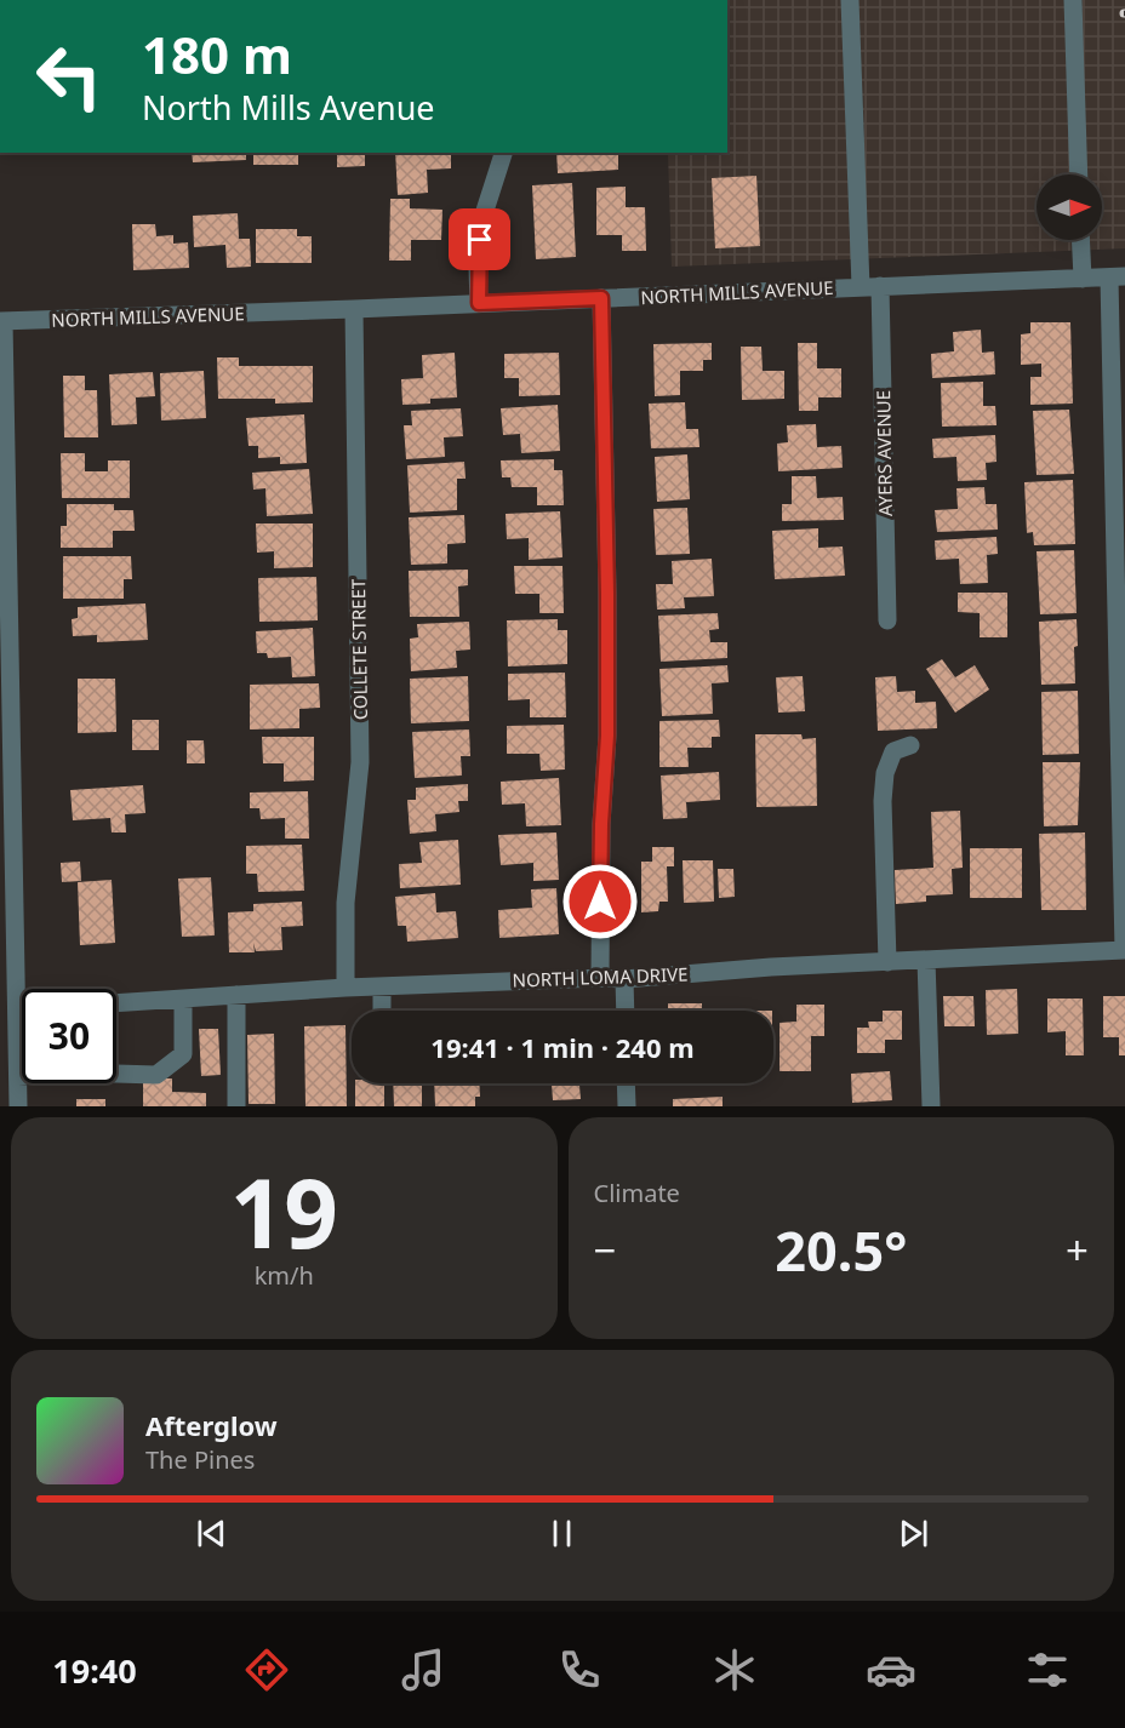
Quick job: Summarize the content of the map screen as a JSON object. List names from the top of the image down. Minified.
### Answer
{"streets":{"street":["NORTH MILLS AVENUE","AYERS AVENUE","COLLETE STREET","NORTH LOMA DRIVE"]},"crossings":[["NORTH MILLS AVENUE","AYERS AVENUE"],["NORTH MILLS AVENUE","COLLETE STREET"],["COLLETE STREET","NORTH LOMA DRIVE"]],"north":"right","page":{"turn":["180 m","North Mills Avenue"],"limit":"30","trip":"19:41 · 1 min · 240 m","tile":[["19","km/h"],"Climate"],"heat":["−","20.5°","+"],"song":["Afterglow","The Pines"],"tabs":"19:40"}}
